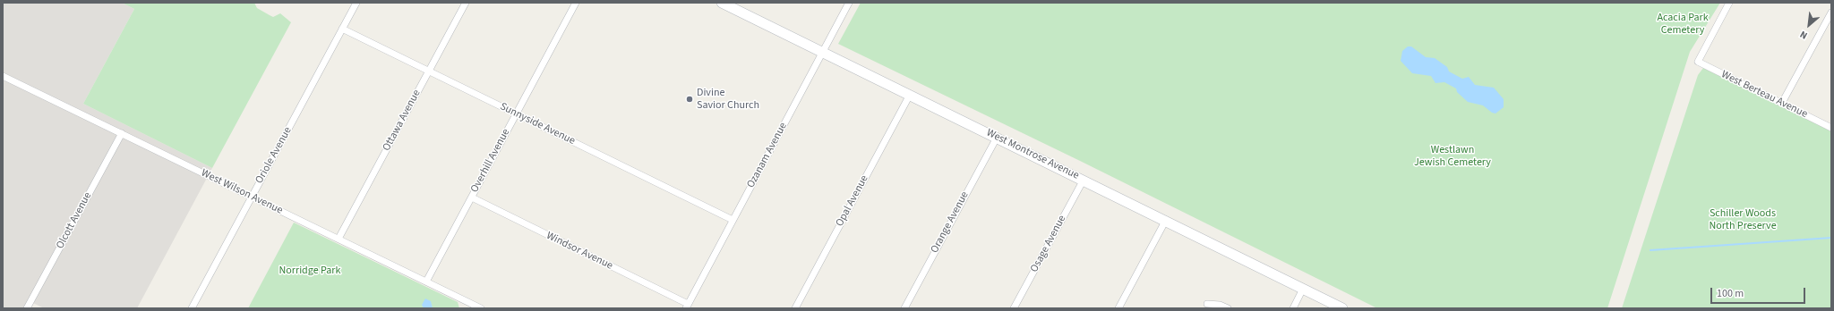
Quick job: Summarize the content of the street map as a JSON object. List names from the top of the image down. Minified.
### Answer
{"streets":{"street":["West Berteau Avenue","Ottawa Avenue","Sunnyside Avenue","West Montrose Avenue","Oriole Avenue","Ozanam Avenue","Overhill Avenue","West Wilson Avenue","Opal Avenue","Olcott Avenue","Orange Avenue","Osage Avenue","Windsor Avenue"]},"crossings":[["Ottawa Avenue","Sunnyside Avenue"],["Ottawa Avenue","West Wilson Avenue"],["Sunnyside Avenue","Oriole Avenue"],["Sunnyside Avenue","Ozanam Avenue"],["Sunnyside Avenue","Overhill Avenue"],["West Montrose Avenue","Ozanam Avenue"],["West Montrose Avenue","Opal Avenue"],["West Montrose Avenue","Orange Avenue"],["West Montrose Avenue","Osage Avenue"],["Oriole Avenue","West Wilson Avenue"],["Ozanam Avenue","Windsor Avenue"],["Overhill Avenue","West Wilson Avenue"],["Overhill Avenue","Windsor Avenue"],["West Wilson Avenue","Olcott Avenue"]],"parks":["Acacia Park Cemetery","Westlawn Jewish Cemetery","Schiller Woods North Preserve","Norridge Park"],"places":["Divine Savior Church"],"scale_bar":"100 m","north":"bottom left"}
